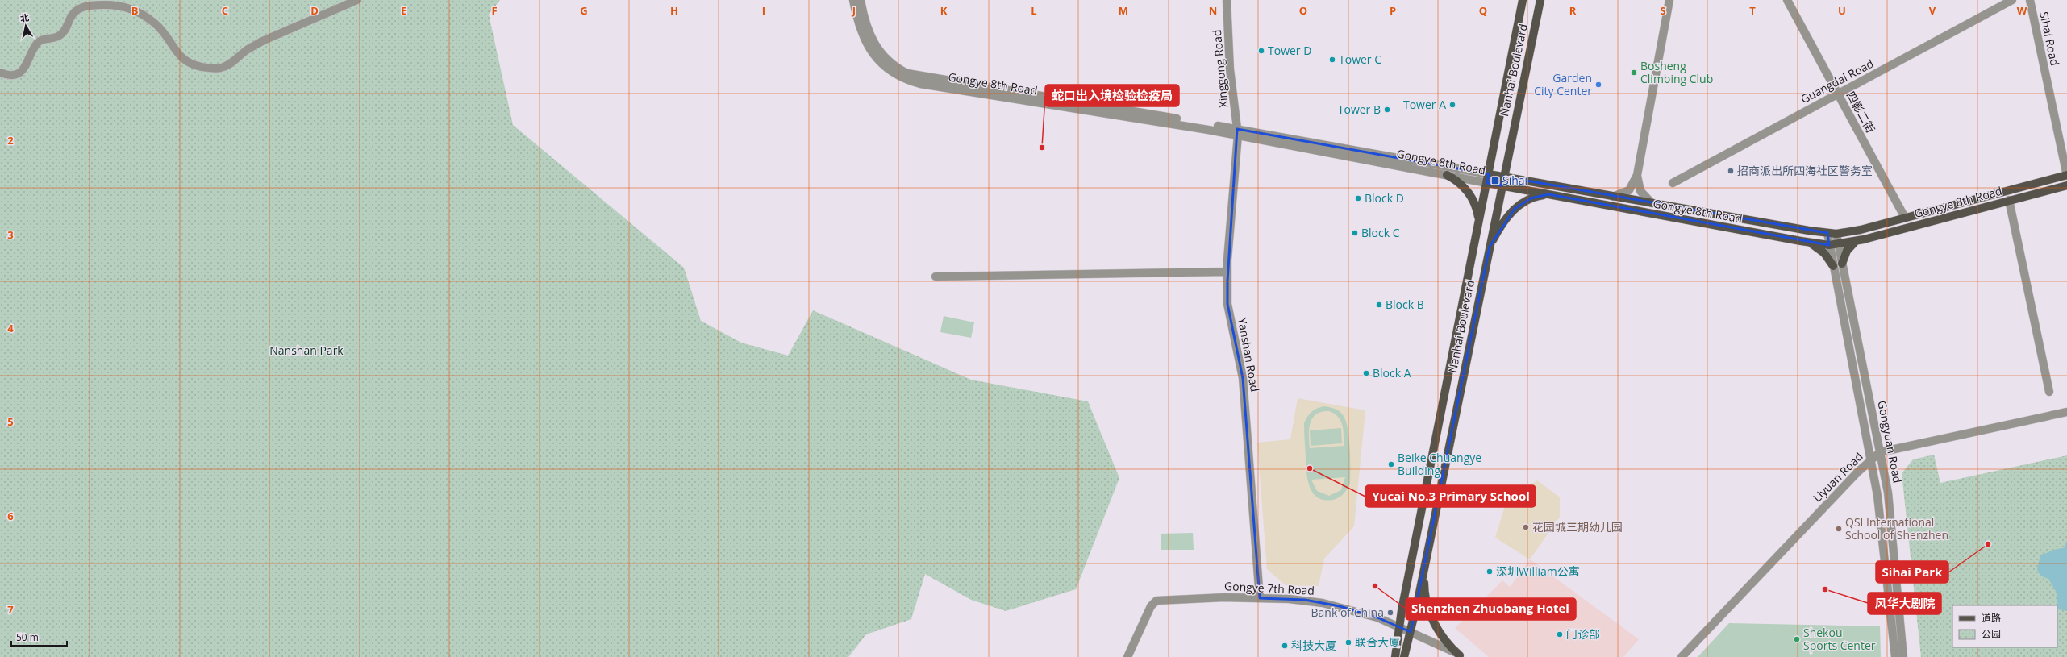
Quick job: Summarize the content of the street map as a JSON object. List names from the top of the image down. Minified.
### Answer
{"streets":{"main road":["Nanhai Boulevard","Gongye 8th Road"],"street":["Sihai Road","Xinggong Road","Guangdai Road","四影二街","Yanshan Road","Gongyuan Road","Liyuan Road","Gongye 7th Road"]},"crossings":[["Sihai Road","Gongye 8th Road"],["Xinggong Road","Gongye 8th Road"],["Xinggong Road","Yanshan Road"],["Nanhai Boulevard","Gongye 8th Road"],["Nanhai Boulevard","Gongye 7th Road"],["Guangdai Road","四影二街"],["Gongye 8th Road","四影二街"],["Gongye 8th Road","Yanshan Road"],["Gongye 8th Road","Gongyuan Road"],["Yanshan Road","Gongye 7th Road"],["Gongyuan Road","Liyuan Road"]],"parks":["Nanshan Park"],"places":{"other":["Tower D","Tower C","Bosheng Climbing Club","Garden City Center","Tower A","Tower B","蛇口出入境检验检疫局","招商派出所四海社区警务室","Block D","Block C","Block B","Block A","Beike Chuangye Building","Yucai No.3 Primary School","花园城三期幼儿园","QSI International School of Shenzhen","Sihai Park","深圳William公寓","Shenzhen Zhuobang Hotel","风华大剧院","Bank of China","门诊部","Shekou Sports Center","联合大厦","科技大厦"],"transit":["Sihai"]},"legend":["道路","公园"],"scale_bar":"50 m","north":"top","grid":{"columns":["B","C","D","E","F","G","H","I","J","K","L","M","N","O","P","Q","R","S","T","U","V","W"],"rows":["2","3","4","5","6","7"]}}
